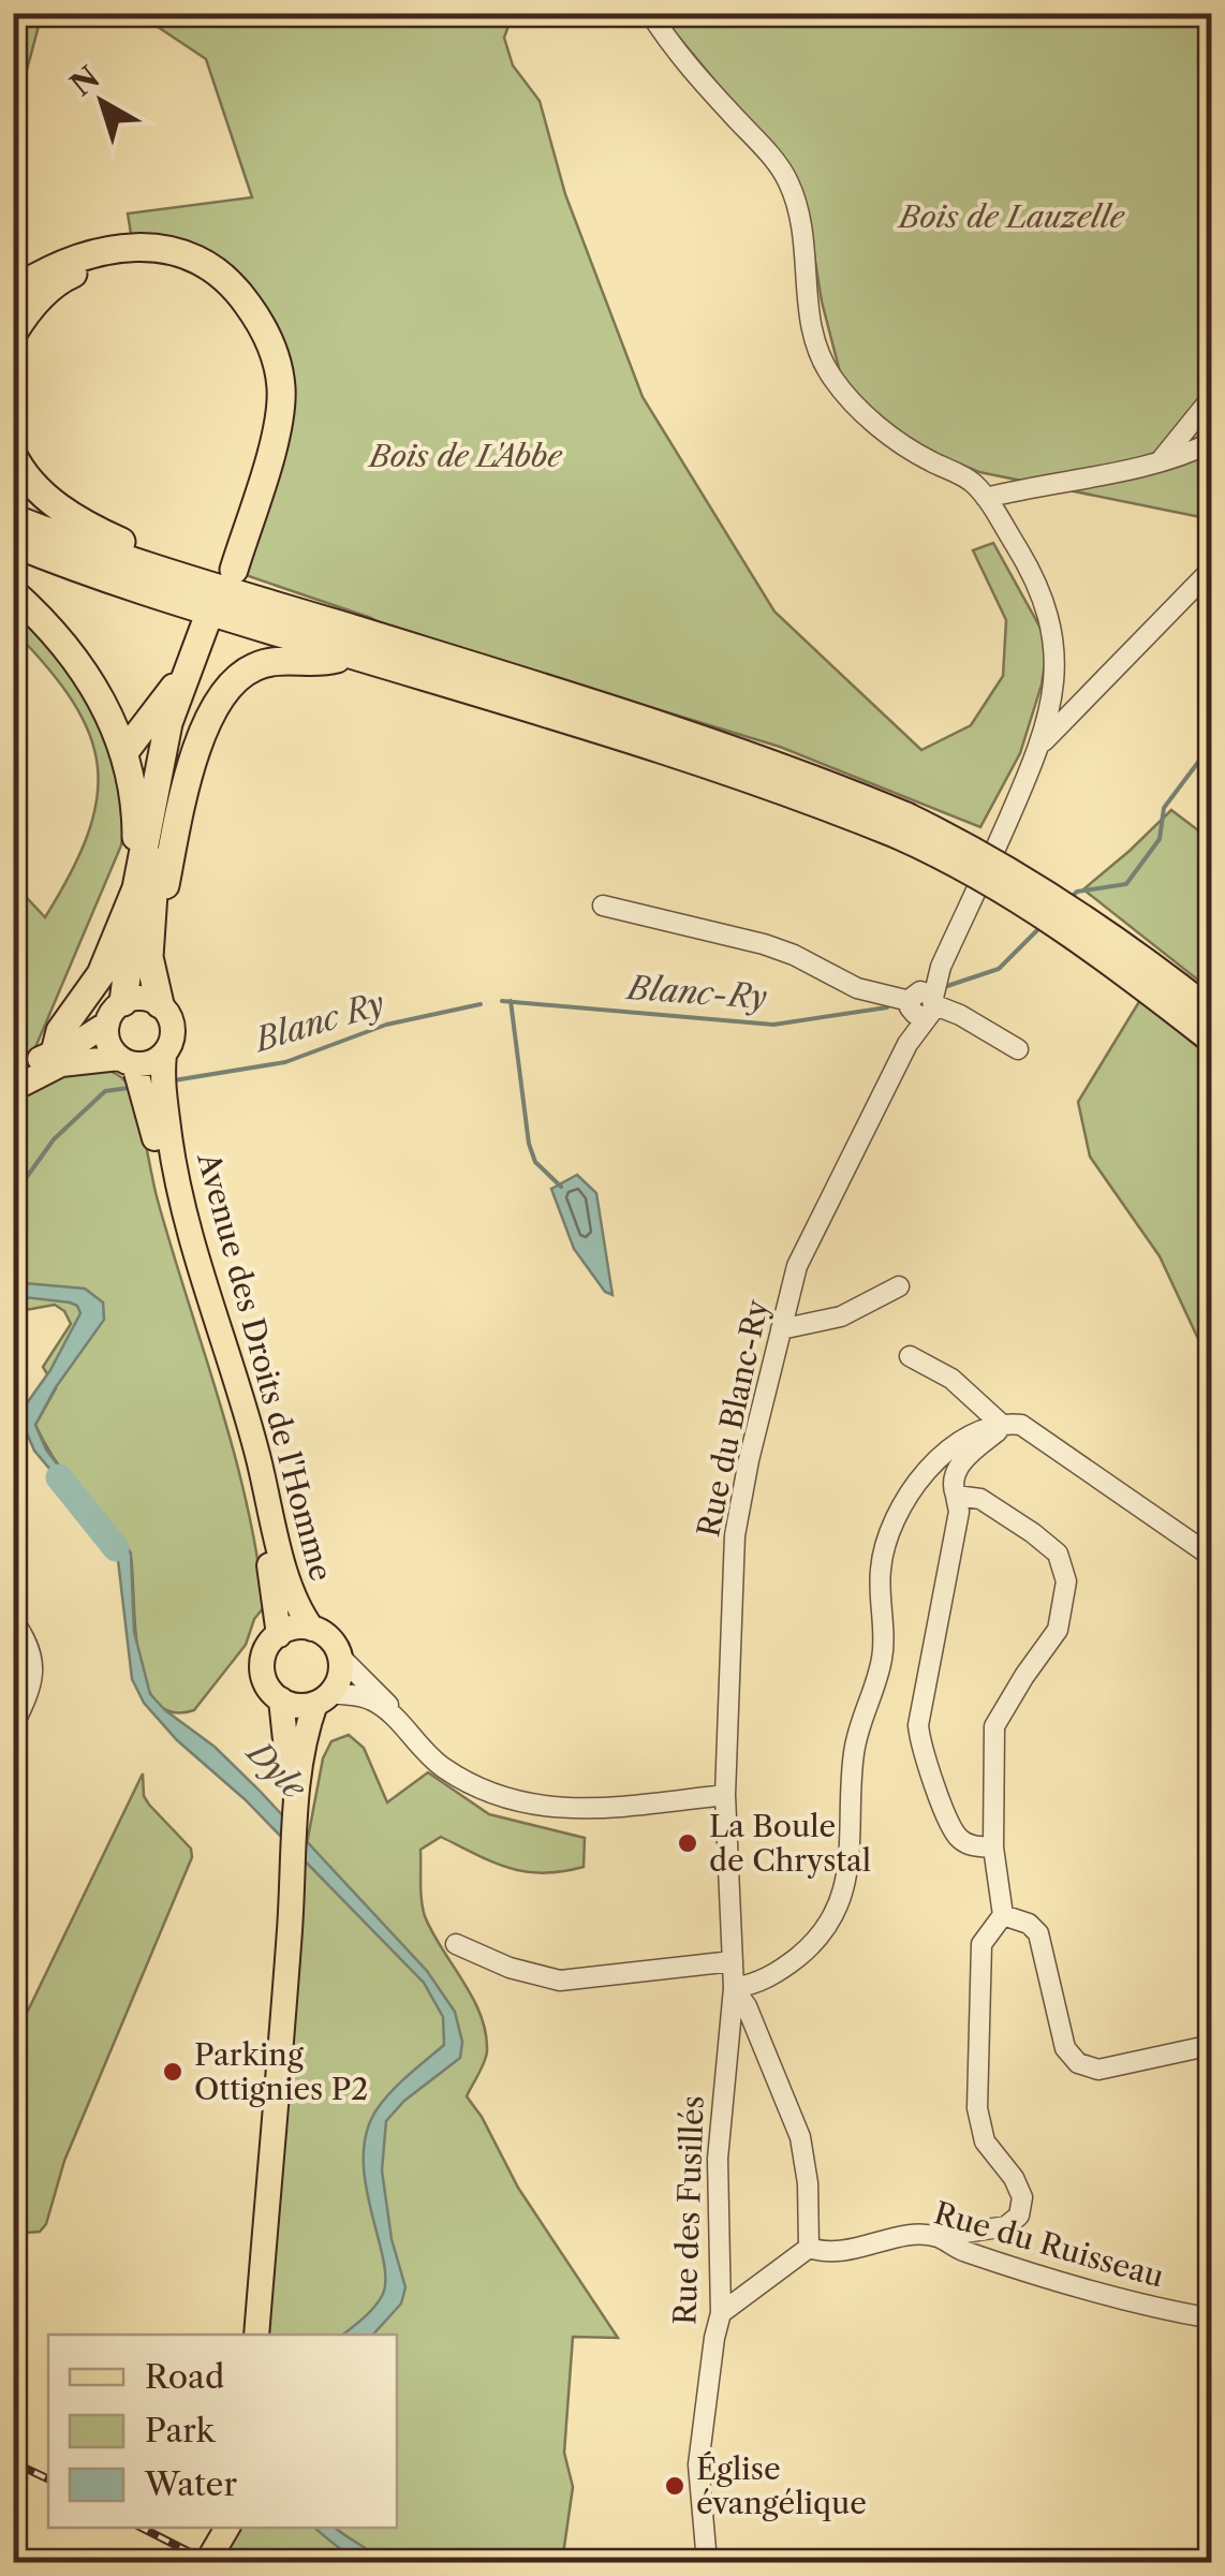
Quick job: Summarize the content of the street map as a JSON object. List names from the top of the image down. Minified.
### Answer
{"streets":{"main road":["Avenue des Droits de l'Homme"],"street":["Rue du Blanc-Ry","Rue des Fusillés","Rue du Ruisseau"]},"crossings":[["Rue du Blanc-Ry","Rue des Fusillés"],["Rue du Blanc-Ry","Rue du Ruisseau"]],"water":["Blanc-Ry","Blanc Ry","Dyle"],"parks":["Bois de Lauzelle","Bois de L'Abbe"],"places":["La Boule de Chrystal","Parking Ottignies P2","Église évangélique"],"legend":["Road","Park","Water"],"north":"top left"}
